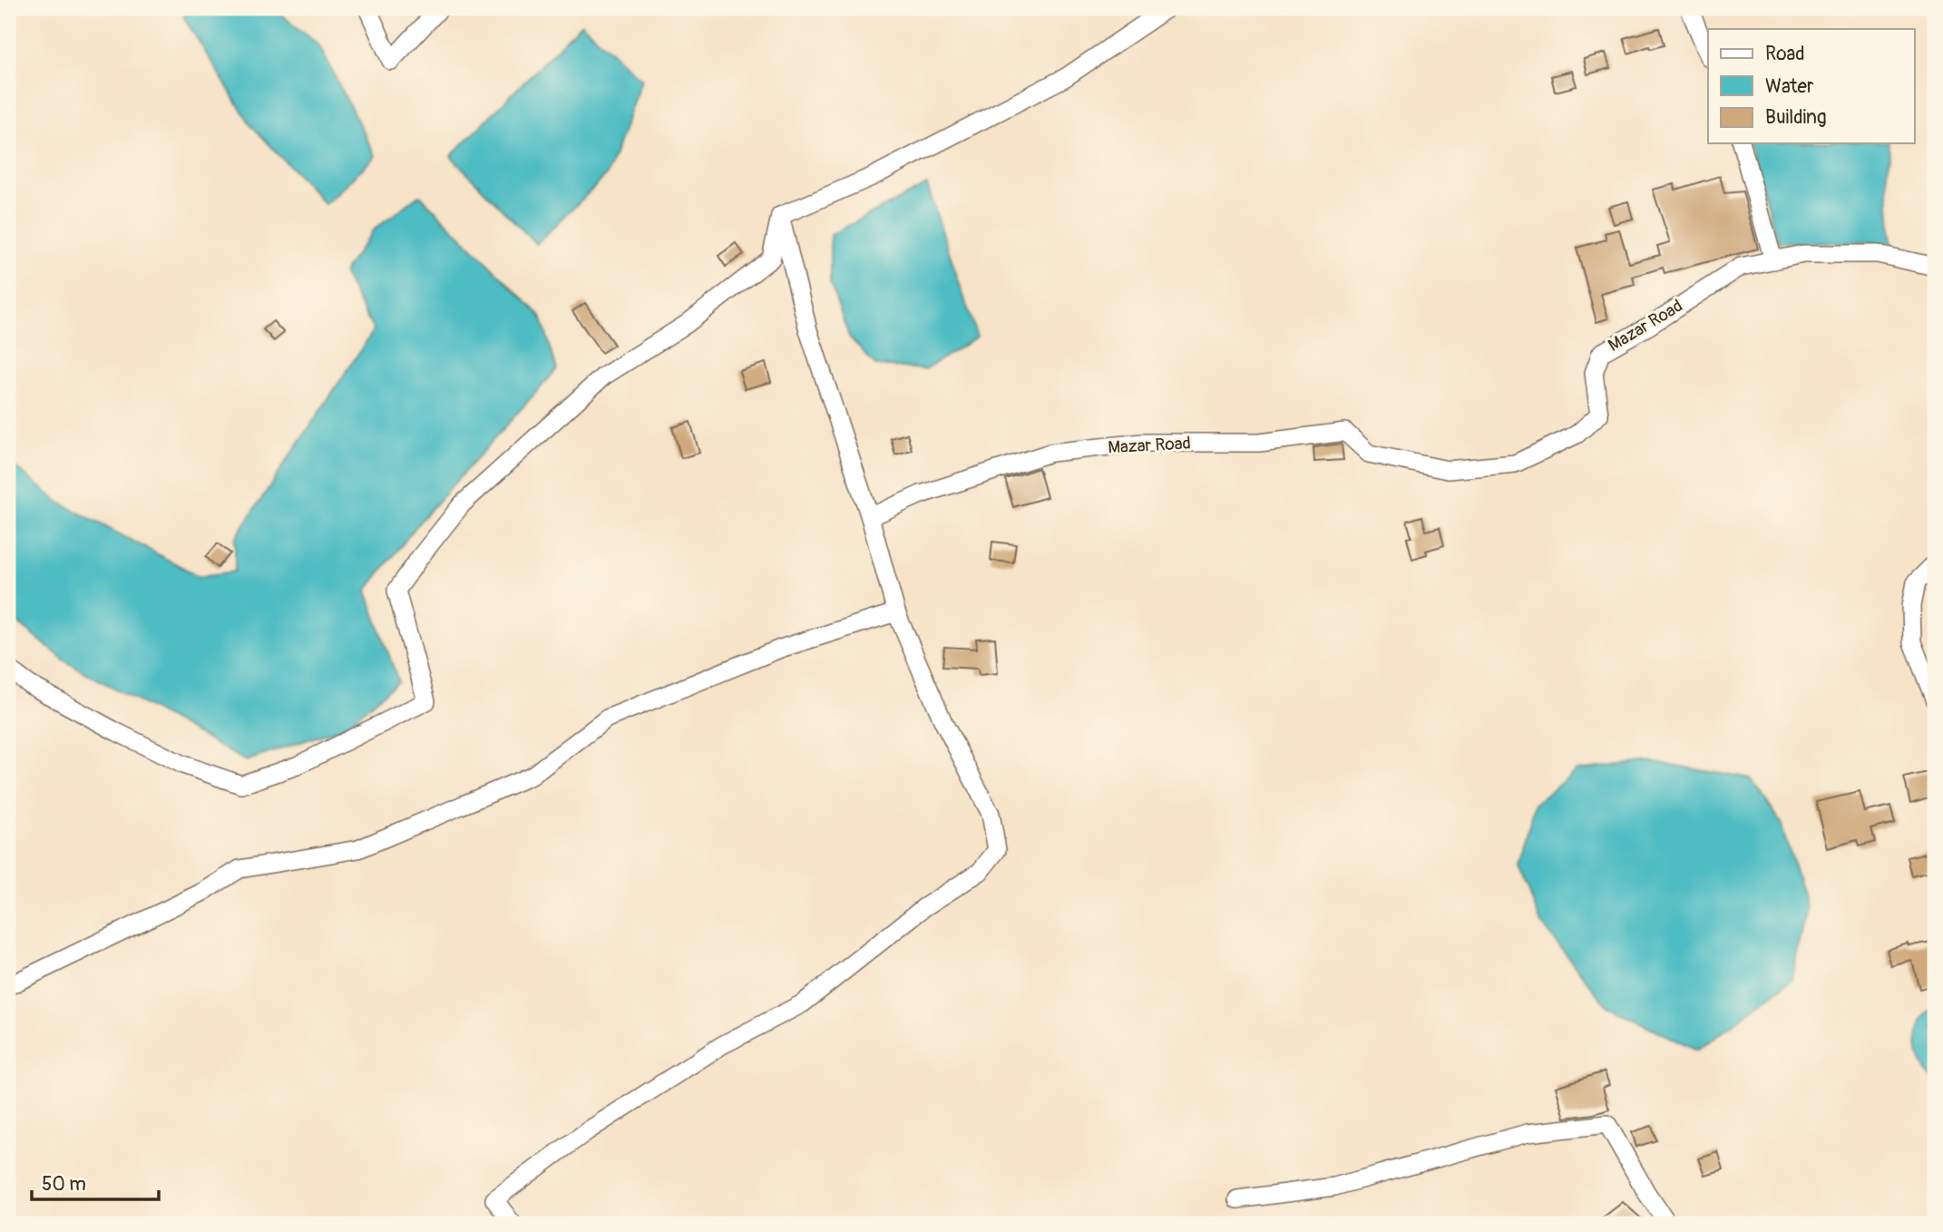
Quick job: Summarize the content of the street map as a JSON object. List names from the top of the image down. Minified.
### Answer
{"streets":{"street":["Mazar Road"]},"legend":["Road","Water","Building"],"scale_bar":"50 m"}
